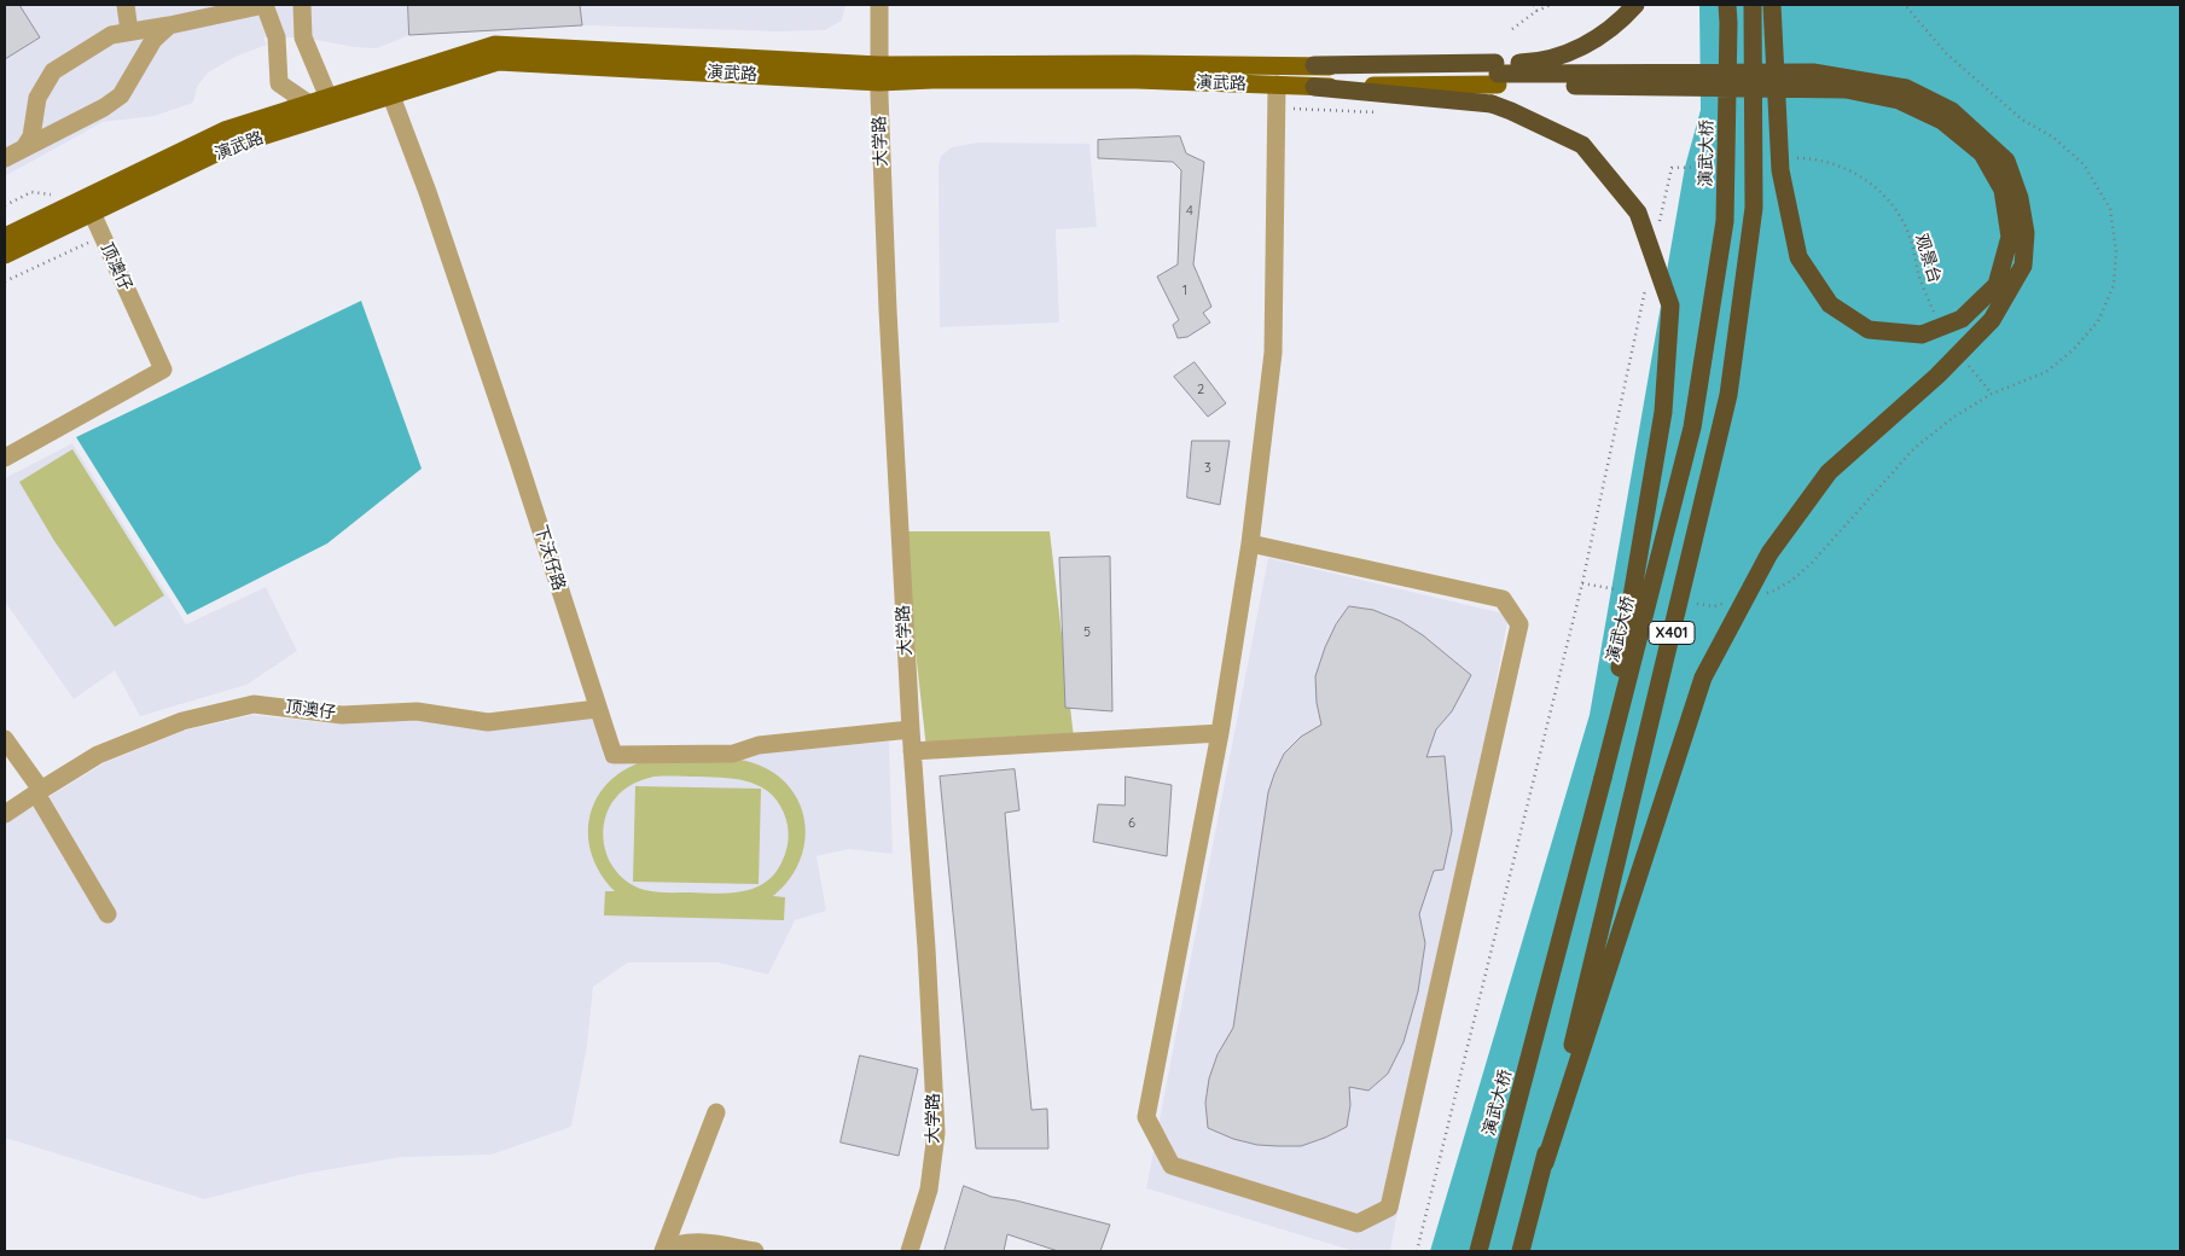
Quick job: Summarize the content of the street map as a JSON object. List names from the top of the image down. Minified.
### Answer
{"streets":{"highway":["演武大桥","X401"],"main road":["演武路"],"street":["大学路","顶澳仔","下沃仔路"],"path":["观景台"]},"crossings":[["演武路","大学路"],["演武路","顶澳仔"],["演武路","下沃仔路"],["大学路","下沃仔路"],["顶澳仔","下沃仔路"]],"house_numbers":["4","1","2","3","5","6"]}
